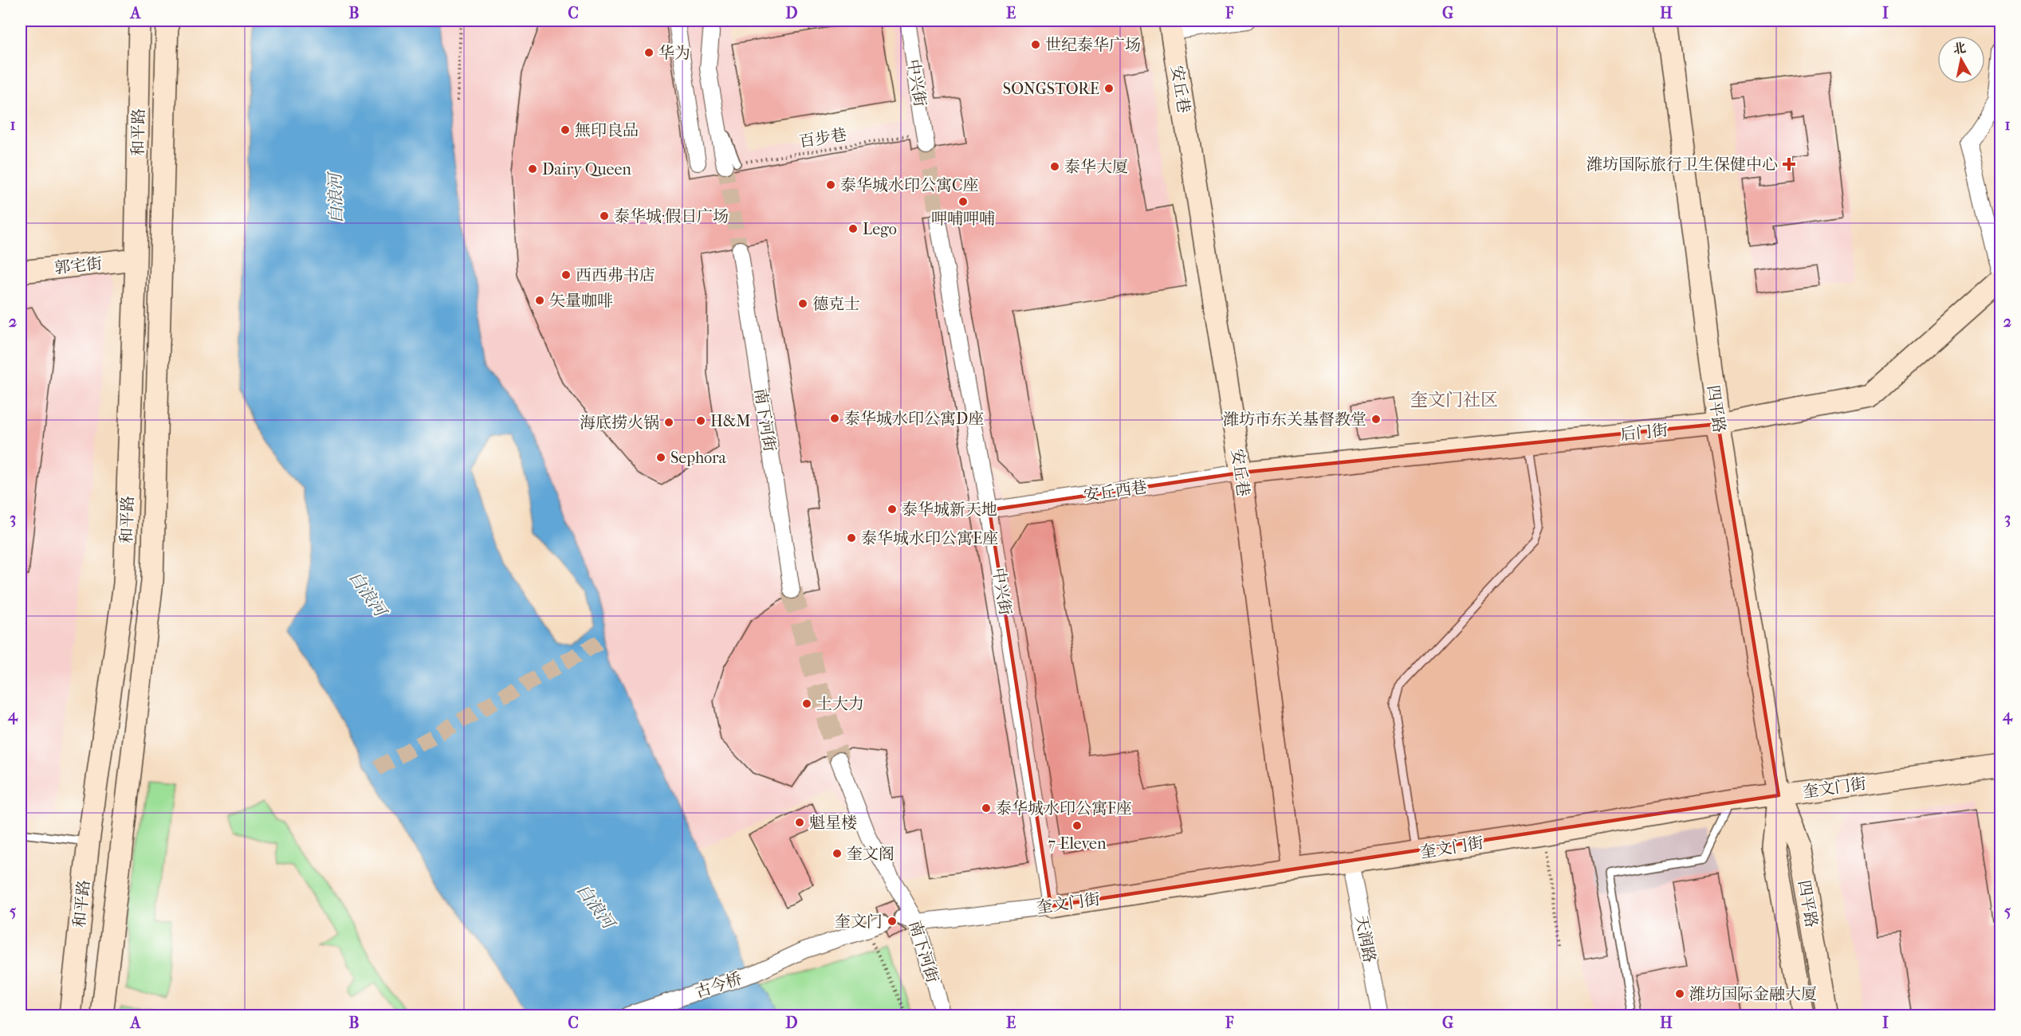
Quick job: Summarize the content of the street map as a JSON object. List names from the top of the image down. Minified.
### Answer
{"streets":{"street":["中兴街","安丘巷","和平路","郭宅街","四平路","南下河街","后门街","安丘西巷","奎文门街","天润路","古今桥"],"path":["百步巷"]},"crossings":[["中兴街","百步巷"],["中兴街","安丘西巷"],["中兴街","奎文门街"],["安丘巷","后门街"],["安丘巷","安丘西巷"],["安丘巷","奎文门街"],["和平路","郭宅街"],["四平路","后门街"],["四平路","奎文门街"],["南下河街","奎文门街"],["后门街","安丘西巷"],["奎文门街","天润路"]],"districts":["奎文门社区"],"water":["白浪河"],"places":{"other":["世纪泰华广场","华为","SONGSTORE","無印良品","泰华大厦","Dairy Queen","泰华城水印公寓C座","呷哺呷哺","泰华城·假日广场","Lego","西西弗书店","矢量咖啡","德克士","泰华城水印公寓D座","潍坊市东关基督教堂","H&M","海底捞火锅","Sephora","泰华城新天地","泰华城水印公寓E座","土大力","泰华城水印公寓F座","魁星楼","7-Eleven","奎文阁","奎文门","潍坊国际金融大厦"],"health":["潍坊国际旅行卫生保健中心"]},"north":"top","grid":{"columns":["A","B","C","D","E","F","G","H","I"],"rows":["1","2","3","4","5"]}}
